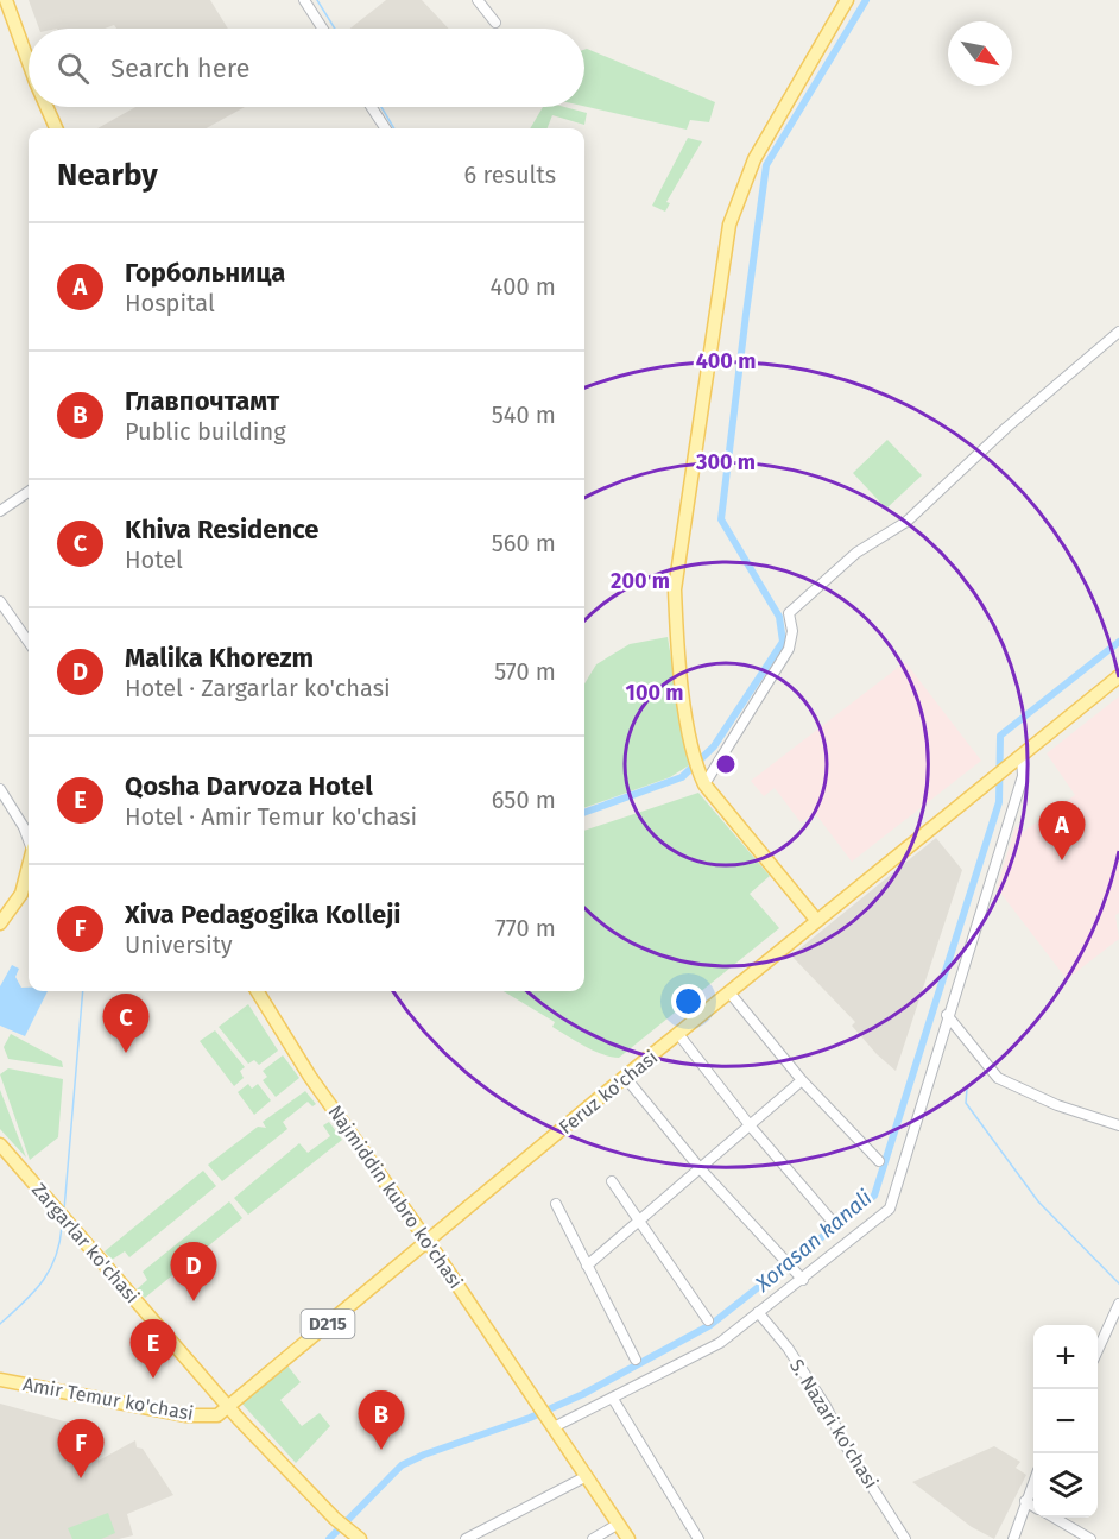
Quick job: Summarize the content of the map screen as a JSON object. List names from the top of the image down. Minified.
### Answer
{"streets":{"main road":["Feruz ko'chasi","Najmiddin kubro ko'chasi","Zargarlar ko'chasi","D215","Amir Temur ko'chasi"],"street":["S. Nazari ko'chasi"]},"crossings":[["Feruz ko'chasi","Najmiddin kubro ko'chasi"],["Feruz ko'chasi","Zargarlar ko'chasi"],["Feruz ko'chasi","Amir Temur ko'chasi"],["Zargarlar ko'chasi","Amir Temur ko'chasi"]],"water":["Xorasan kanali"],"north":"bottom right","page":{"search":"Search here","heading":["Nearby","6 results"],"list":[{"mark":"A","name":"Горбольница","note":"Hospital","value":"400 m"},{"mark":"B","name":"Главпочтамт","note":"Public building","value":"540 m"},{"mark":"C","name":"Khiva Residence","note":"Hotel","value":"560 m"},{"mark":"D","name":"Malika Khorezm","note":"Hotel · Zargarlar ko'chasi","value":"570 m"},{"mark":"E","name":"Qosha Darvoza Hotel","note":"Hotel · Amir Temur ko'chasi","value":"650 m"},{"mark":"F","name":"Xiva Pedagogika Kolleji","note":"University","value":"770 m"}],"pins":["A","C","D","E","B","F"],"map_buttons":["+","−"]},"rings":["400 m","300 m","200 m","100 m"]}
